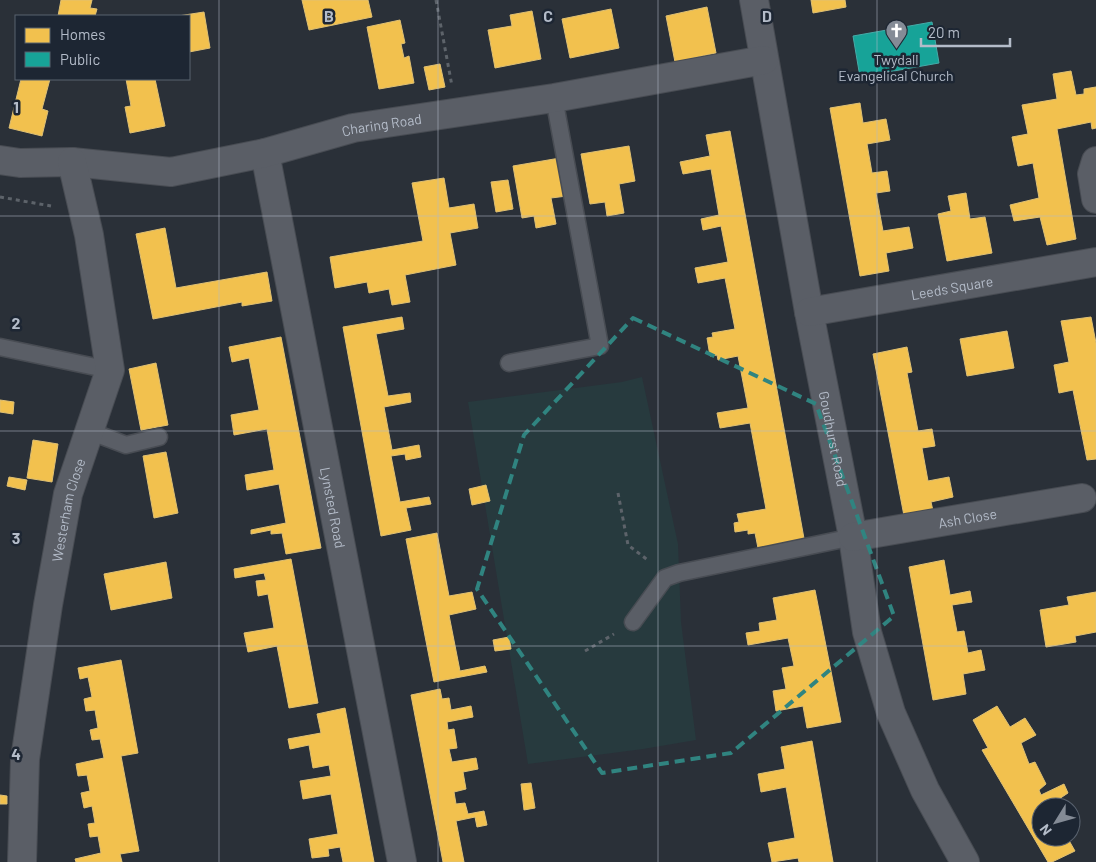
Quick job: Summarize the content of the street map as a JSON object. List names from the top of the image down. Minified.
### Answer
{"streets":{"street":["Charing Road","Leeds Square","Goudhurst Road","Lynsted Road","Westerham Close","Ash Close"]},"crossings":[["Charing Road","Goudhurst Road"],["Charing Road","Lynsted Road"],["Charing Road","Westerham Close"],["Leeds Square","Goudhurst Road"],["Goudhurst Road","Ash Close"]],"places":{"church":["Twydall Evangelical Church"]},"legend":["Homes","Public"],"scale_bar":"20 m","north":"bottom left","grid":{"columns":["B","C","D"],"rows":["1","2","3","4"]}}
